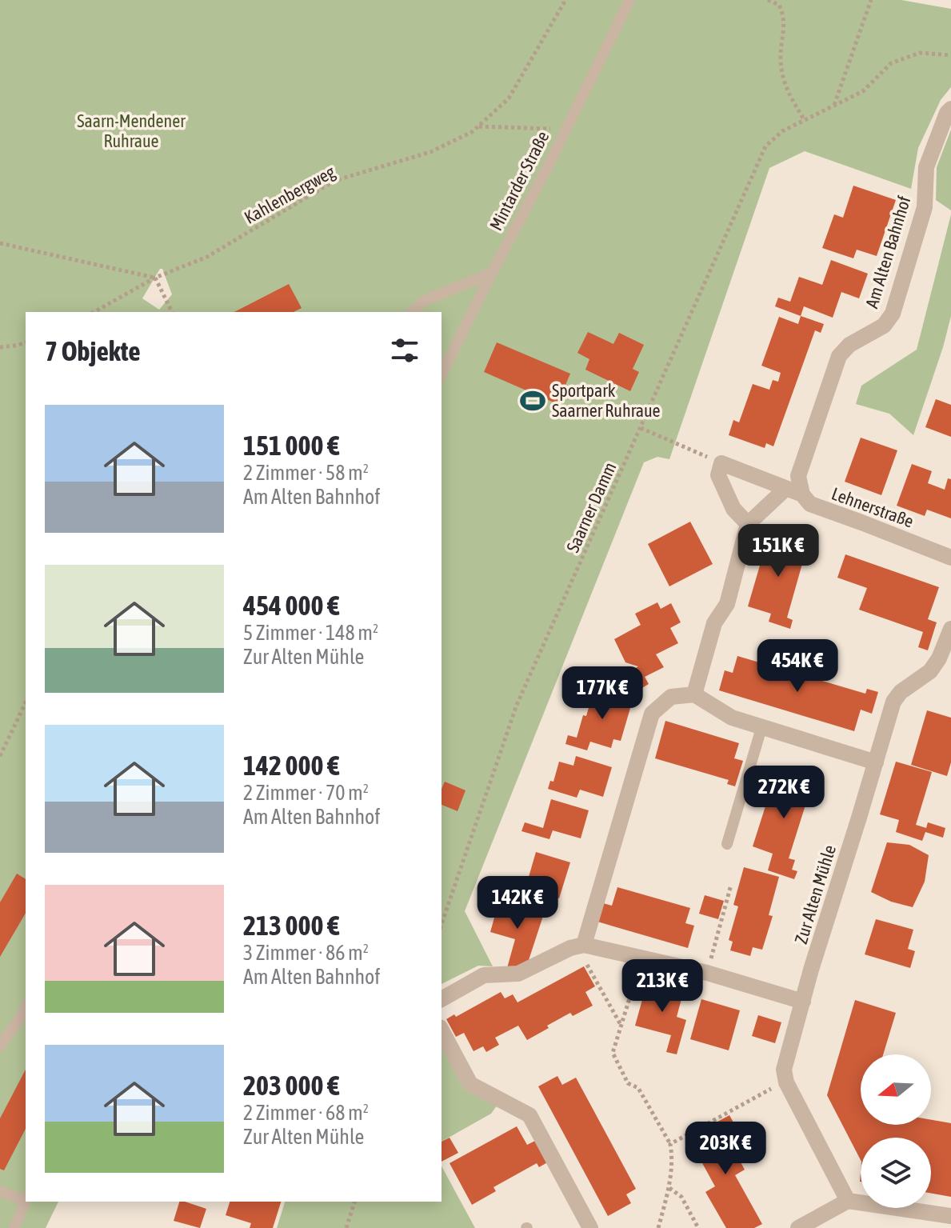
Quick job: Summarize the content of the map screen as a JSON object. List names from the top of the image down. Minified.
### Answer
{"streets":{"street":["Am Alten Bahnhof","Lehnerstraße","Zur Alten Mühle"],"lane":["Mintarder Straße"],"path":["Kahlenbergweg","Saarner Damm"]},"crossings":[["Am Alten Bahnhof","Lehnerstraße"]],"parks":["Saarn-Mendener Ruhraue"],"places":{"sports":["Sportpark Saarner Ruhraue"]},"north":"left","page":{"heading":"7 Objekte","list":[{"name":"151 000 €","note":"2 Zimmer · 58 m² · Am Alten Bahnhof"},{"name":"454 000 €","note":"5 Zimmer · 148 m² · Zur Alten Mühle"},{"name":"142 000 €","note":"2 Zimmer · 70 m² · Am Alten Bahnhof"},{"name":"213 000 €","note":"3 Zimmer · 86 m² · Am Alten Bahnhof"},{"name":"203 000 €","note":"2 Zimmer · 68 m² · Zur Alten Mühle"}],"price":["151K €","454K €","177K €","272K €","142K €","213K €","203K €"]}}
